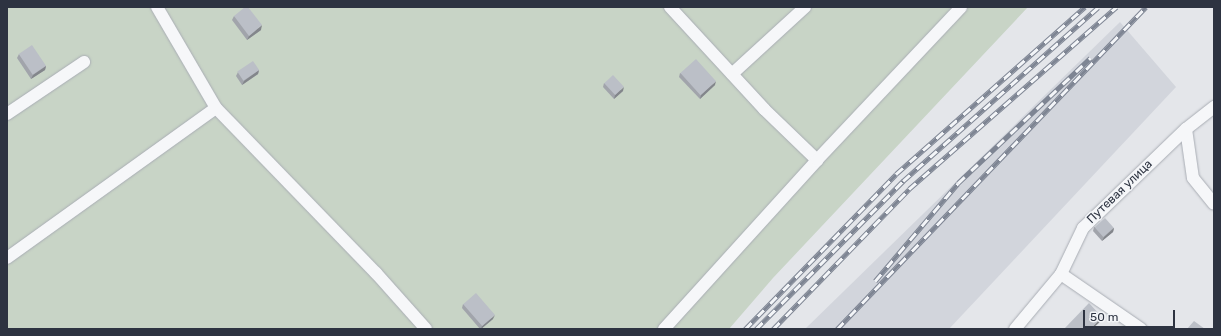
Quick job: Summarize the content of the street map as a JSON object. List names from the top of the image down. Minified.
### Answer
{"streets":{"street":["Путевая улица"]},"scale_bar":"50 m"}
